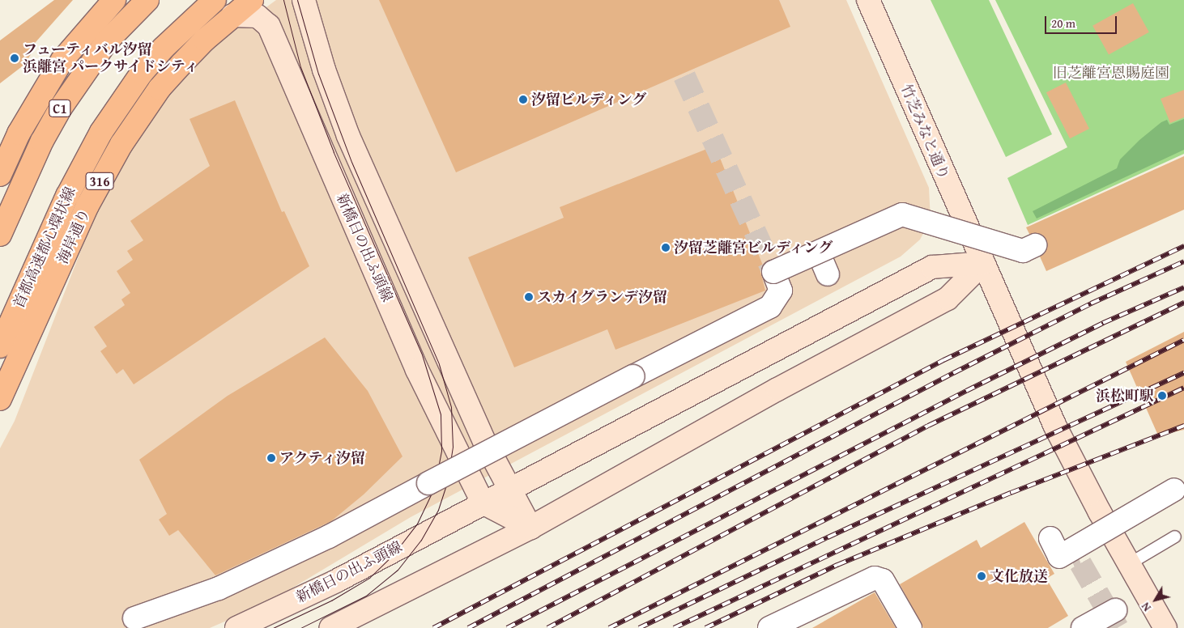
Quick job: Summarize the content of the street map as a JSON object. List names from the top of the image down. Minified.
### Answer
{"streets":{"main road":["C1","316","海岸通り","首都高速都心環状線"],"street":["竹芝みなと通り","新橋日の出ふ頭線"]},"crossings":[["竹芝みなと通り","新橋日の出ふ頭線"],["海岸通り","新橋日の出ふ頭線"]],"parks":["旧芝離宮恩賜庭園"],"places":["フューティバル汐留 浜離宮 パークサイドシティ","汐留ビルディング","汐留芝離宮ビルディング","スカイグランデ汐留","浜松町駅","アクティ汐留","文化放送"],"scale_bar":"20 m","north":"bottom left"}
